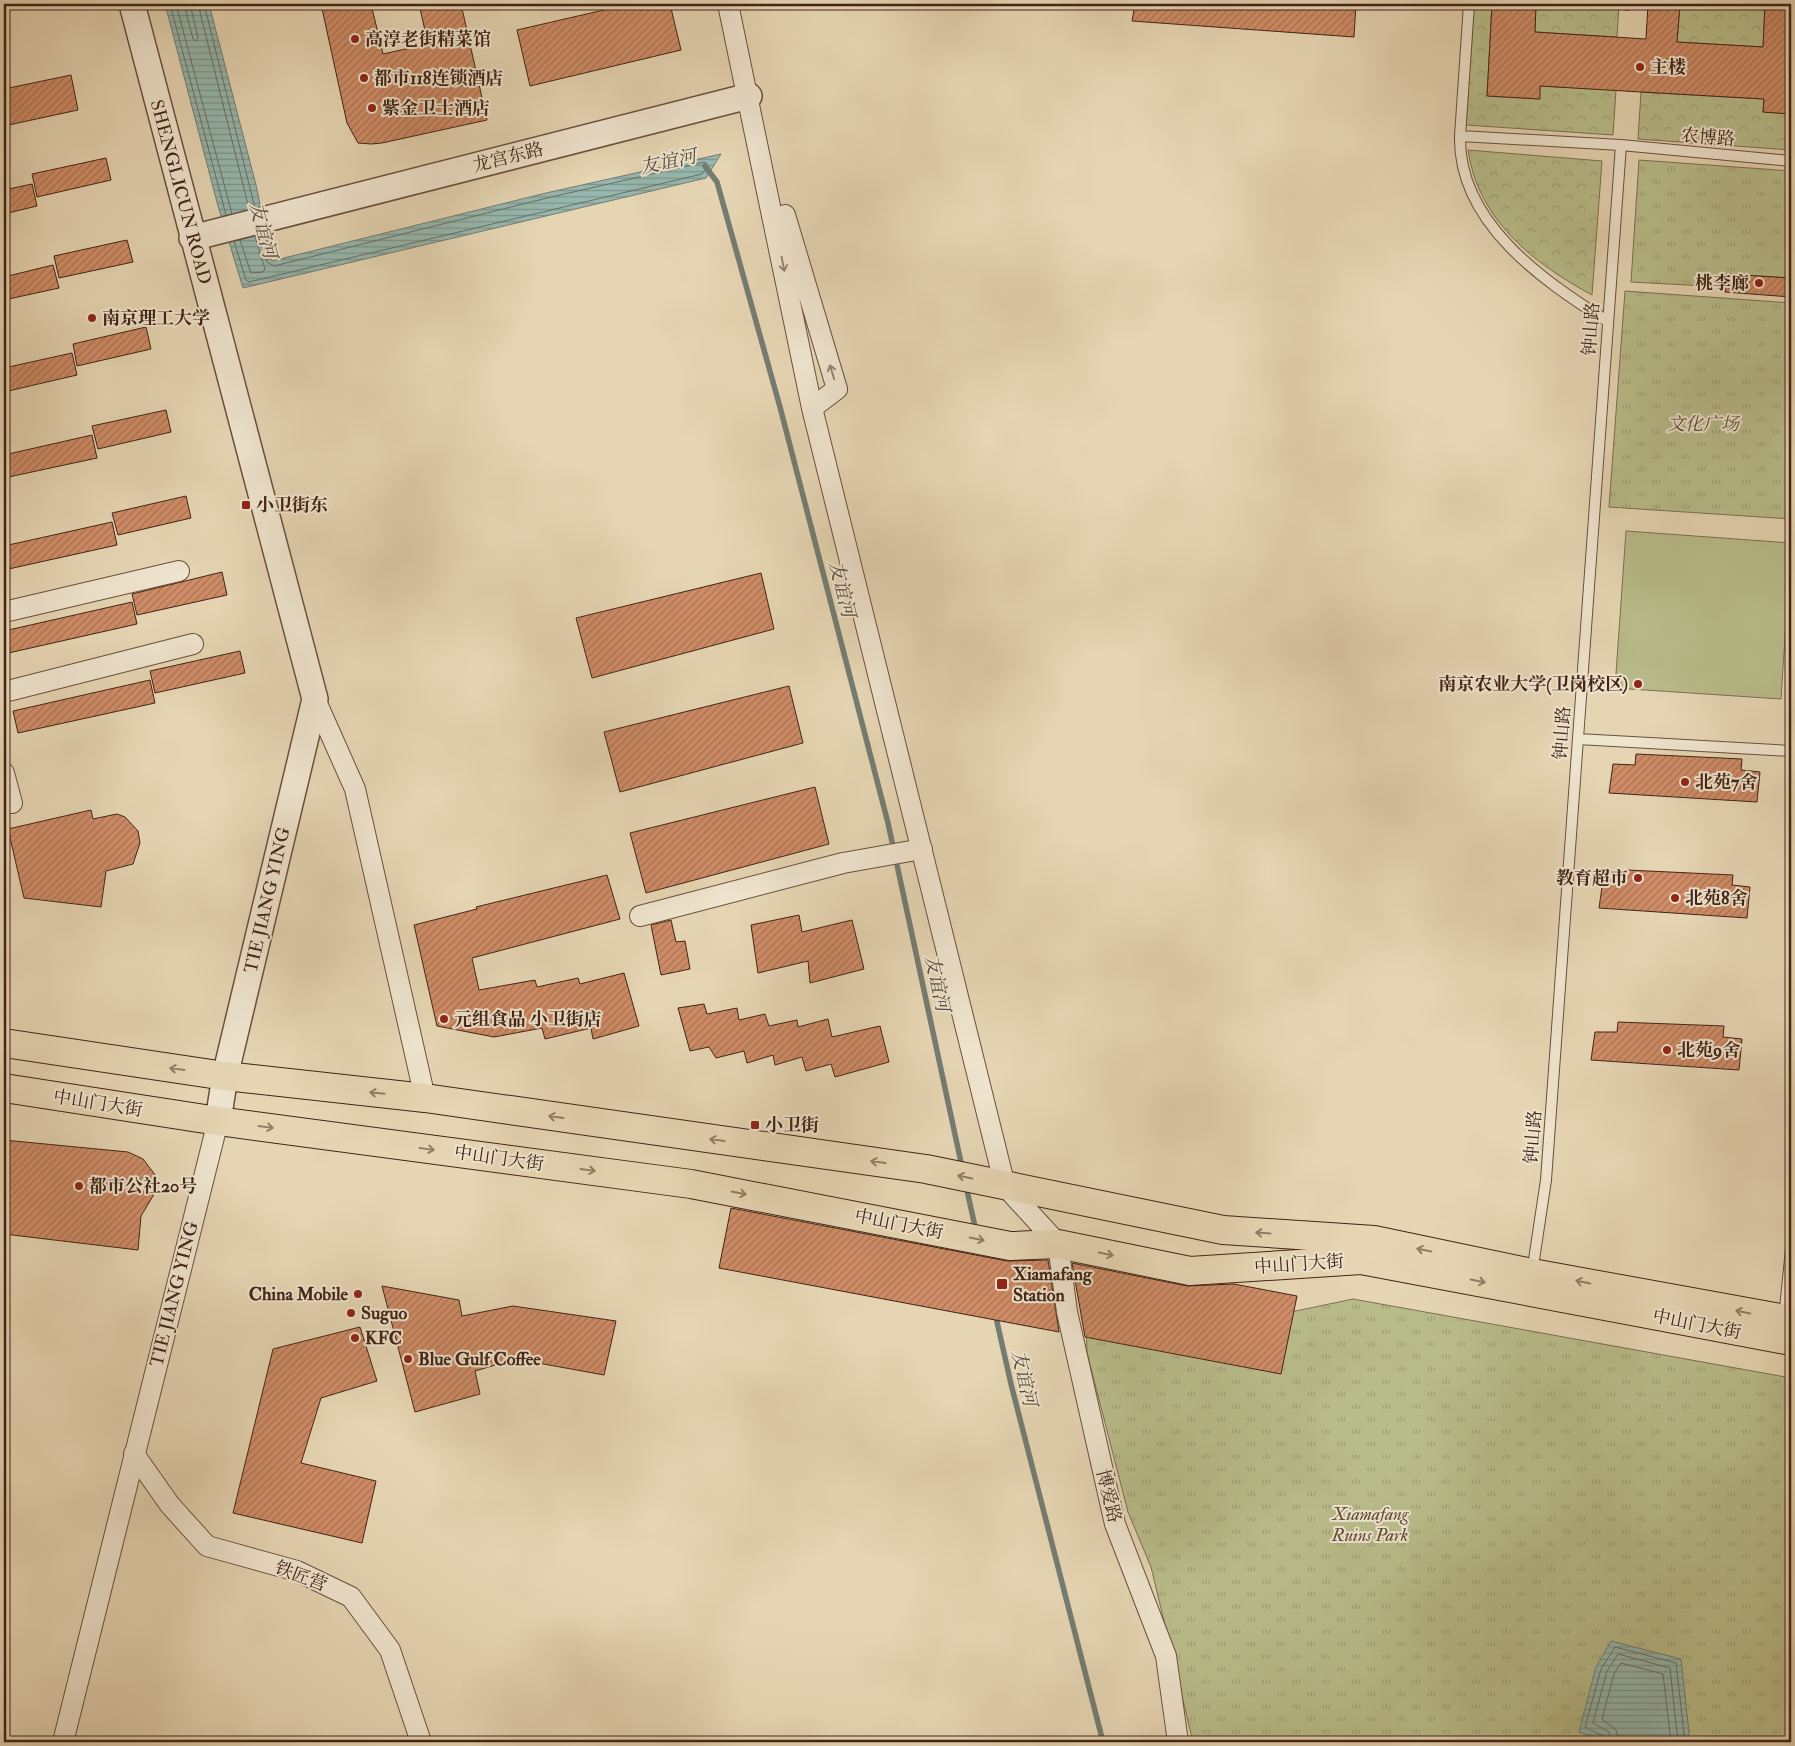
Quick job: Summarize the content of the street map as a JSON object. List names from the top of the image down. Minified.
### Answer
{"streets":{"main road":["中山门大街"],"street":["龙宫东路","SHENGLICUN ROAD","TIE JIANG YING","博爱路","铁匠营"],"lane":["农博路","钟山路"]},"crossings":[["农博路","钟山路"],["龙宫东路","SHENGLICUN ROAD"],["SHENGLICUN ROAD","TIE JIANG YING"],["钟山路","中山门大街"],["TIE JIANG YING","中山门大街"],["TIE JIANG YING","铁匠营"],["中山门大街","博爱路"]],"water":["友谊河"],"parks":["文化广场","Xiamafang Ruins Park"],"places":{"other":["高淳老街精菜馆","主楼","都市118连锁酒店","紫金卫士酒店","桃李廊","南京理工大学","南京农业大学(卫岗校区)","北苑7舍","教育超市","北苑8舍","元组食品 小卫街店","北苑9舍","都市公社20号","China Mobile","Suguo","KFC","Blue Gulf Coffee"],"transit":["小卫街东","小卫街","Xiamafang Station"]}}
